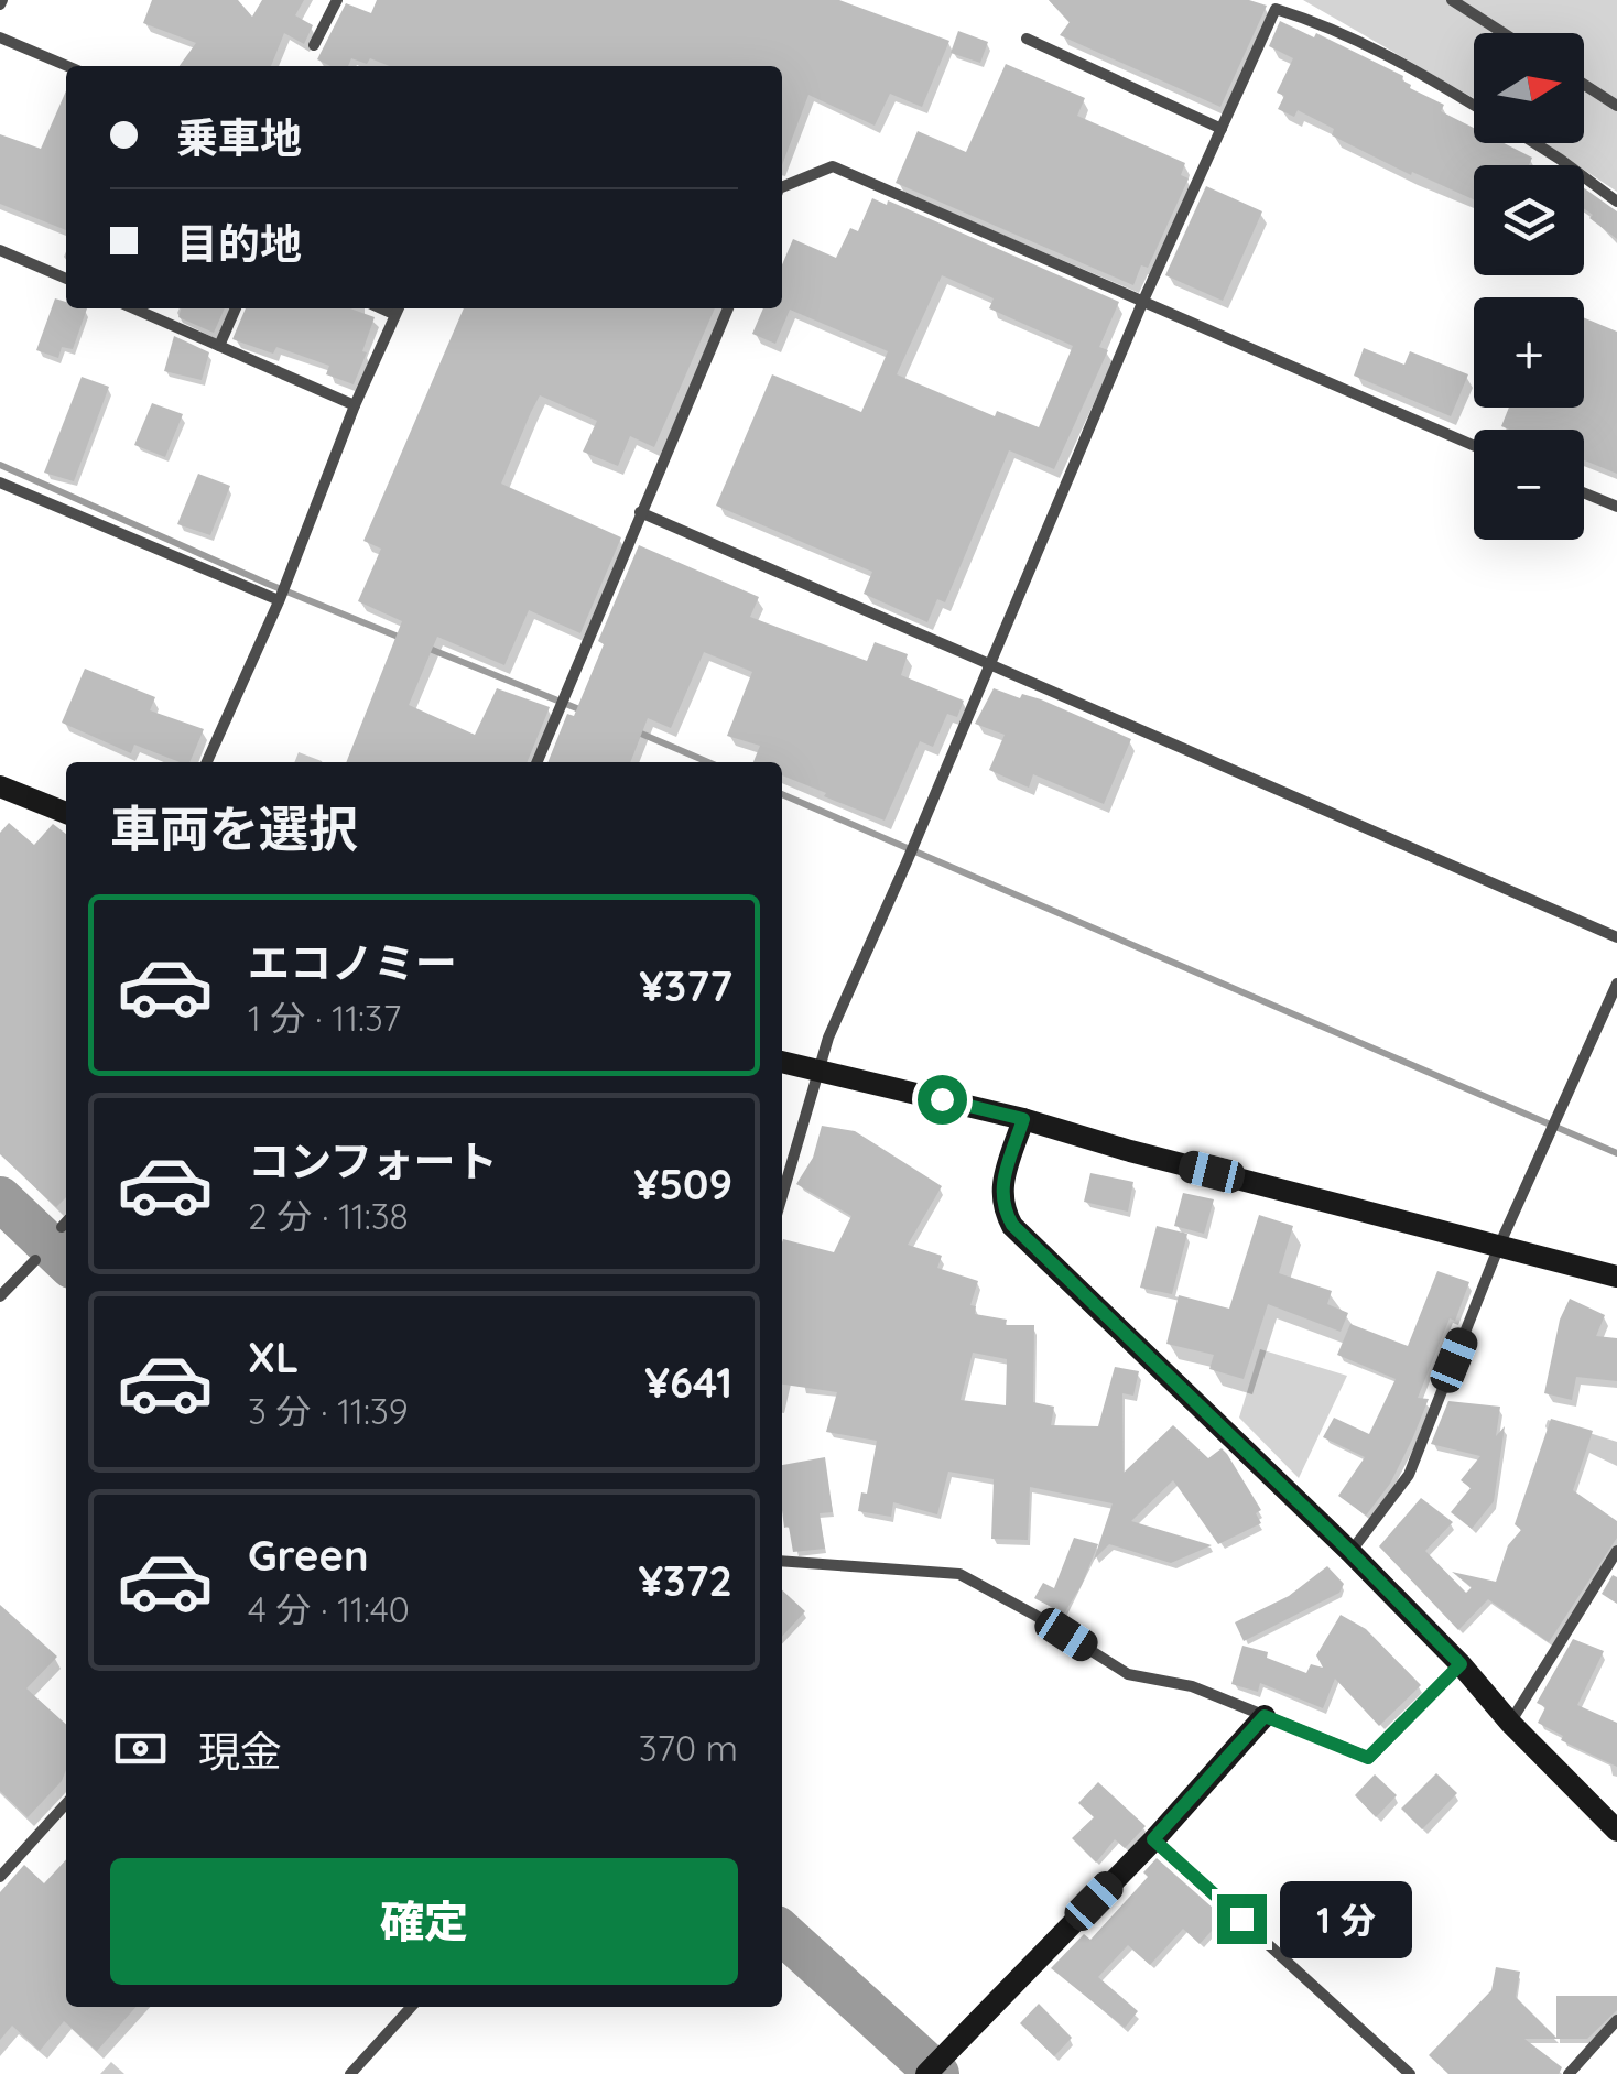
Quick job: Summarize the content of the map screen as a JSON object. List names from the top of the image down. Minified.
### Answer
{"north":"right","page":{"map_buttons":["+","−"],"banner":["乗車地","目的地"],"heading":"車両を選択","list":[{"name":"エコノミー","note":"1 分 · 11:37","value":"¥377"},{"name":"コンフォート","note":"2 分 · 11:38","value":"¥509"},{"name":"XL","note":"3 分 · 11:39","value":"¥641"},{"name":"Green","note":"4 分 · 11:40","value":"¥372"}],"pay":["現金","370 m"],"buttons":"確定","bubble":"1 分"}}
